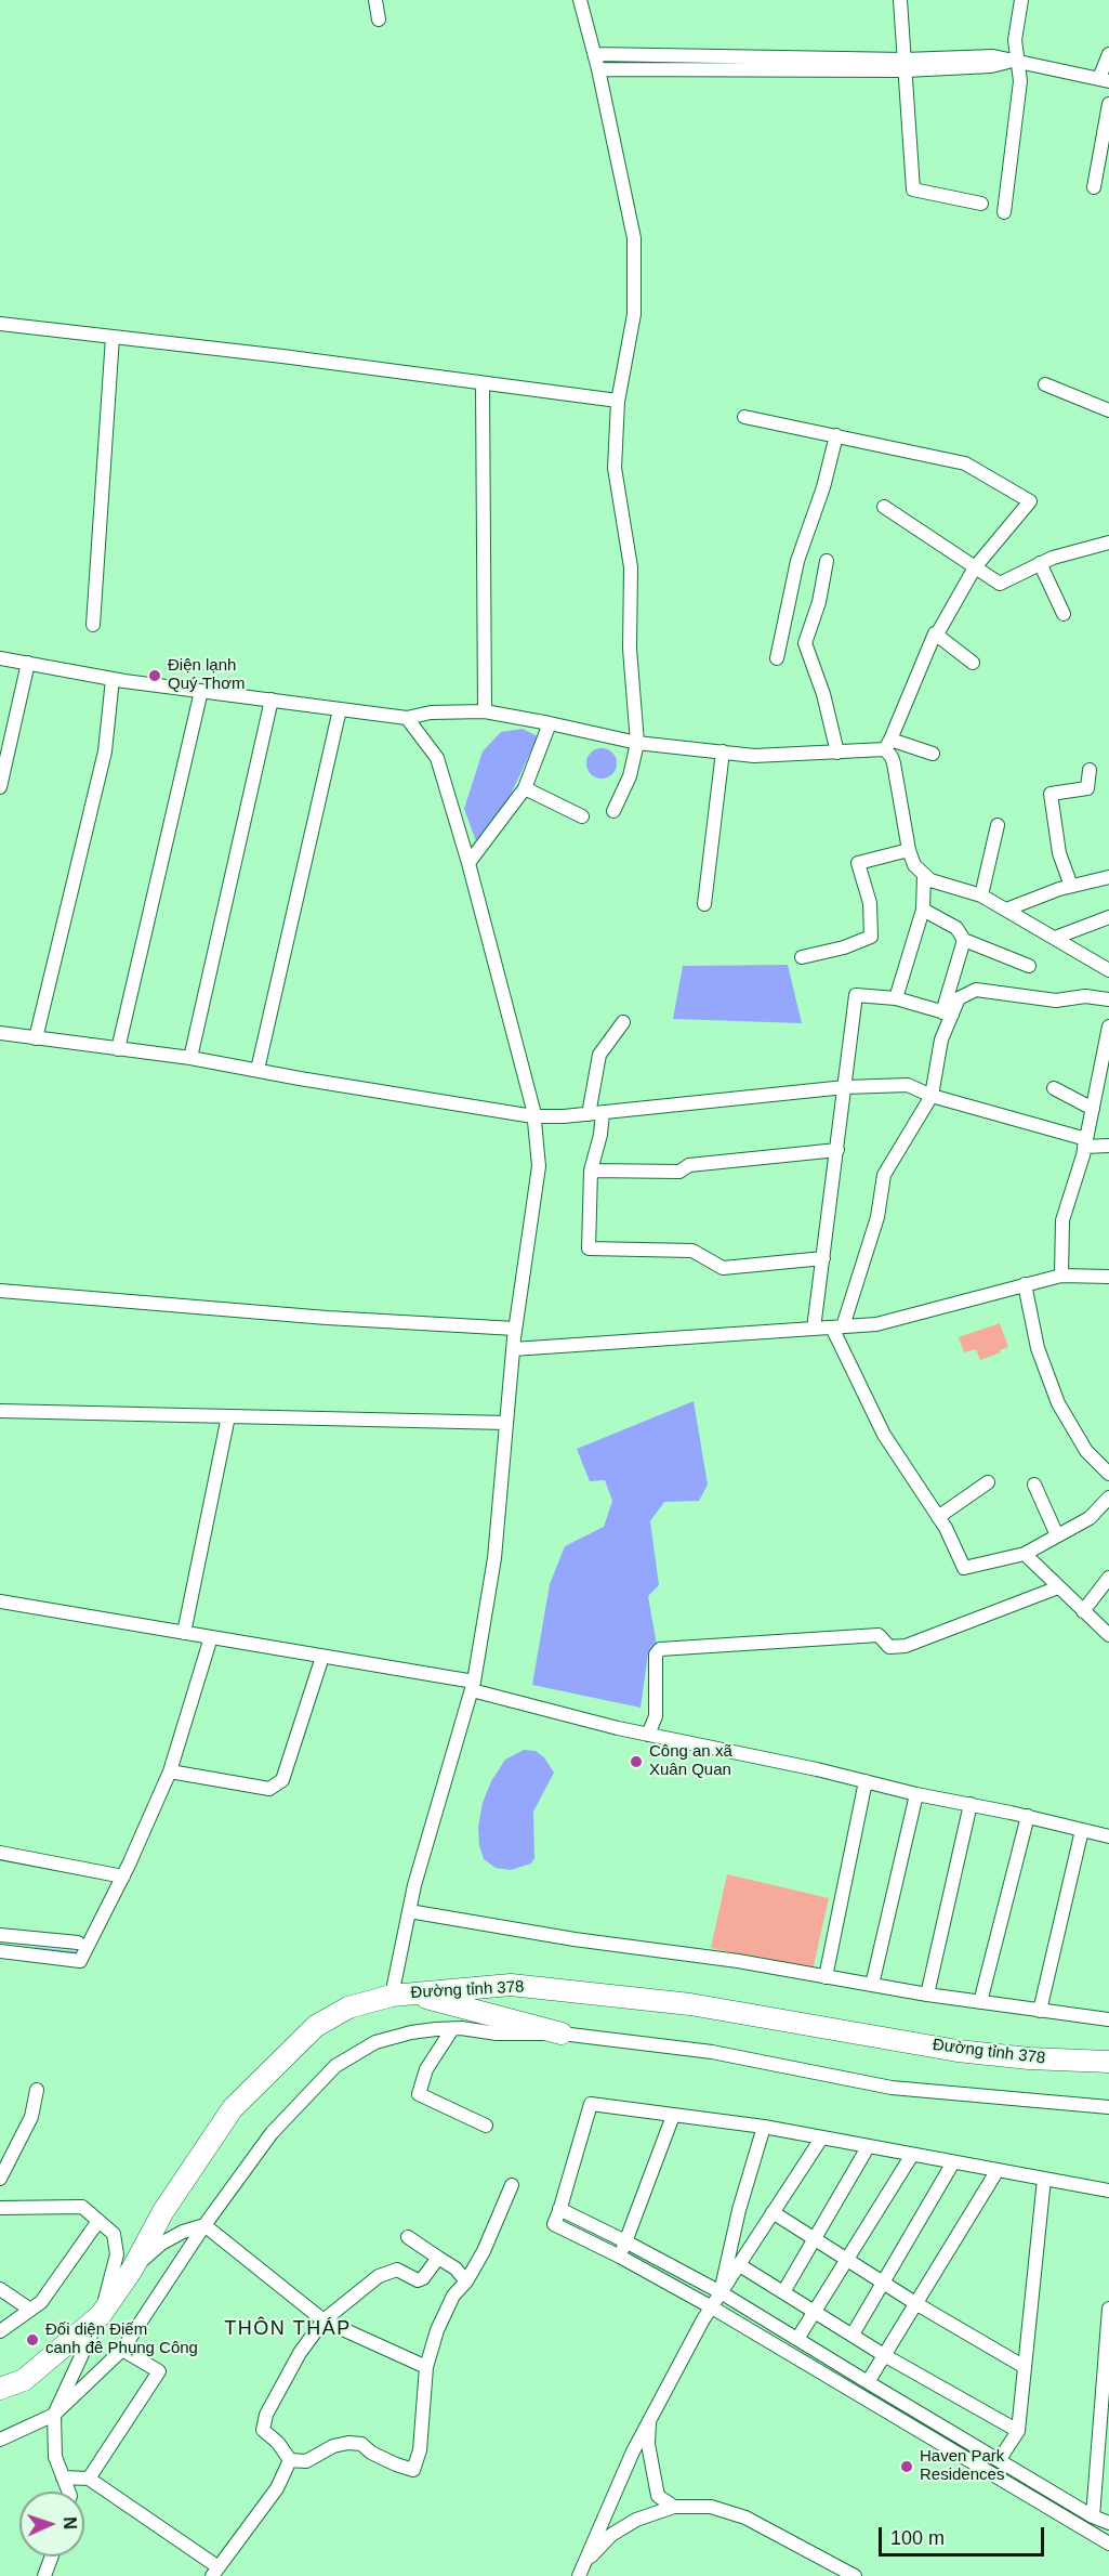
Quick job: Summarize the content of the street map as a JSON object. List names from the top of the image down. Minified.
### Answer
{"streets":{"main road":["Đường tỉnh 378"]},"districts":["THÔN THÁP"],"places":["Điện lạnh Quý Thơm","Công an xã Xuân Quan","Đối diện Điếm canh đê Phụng Công","Haven Park Residences"],"scale_bar":"100 m","north":"right"}
